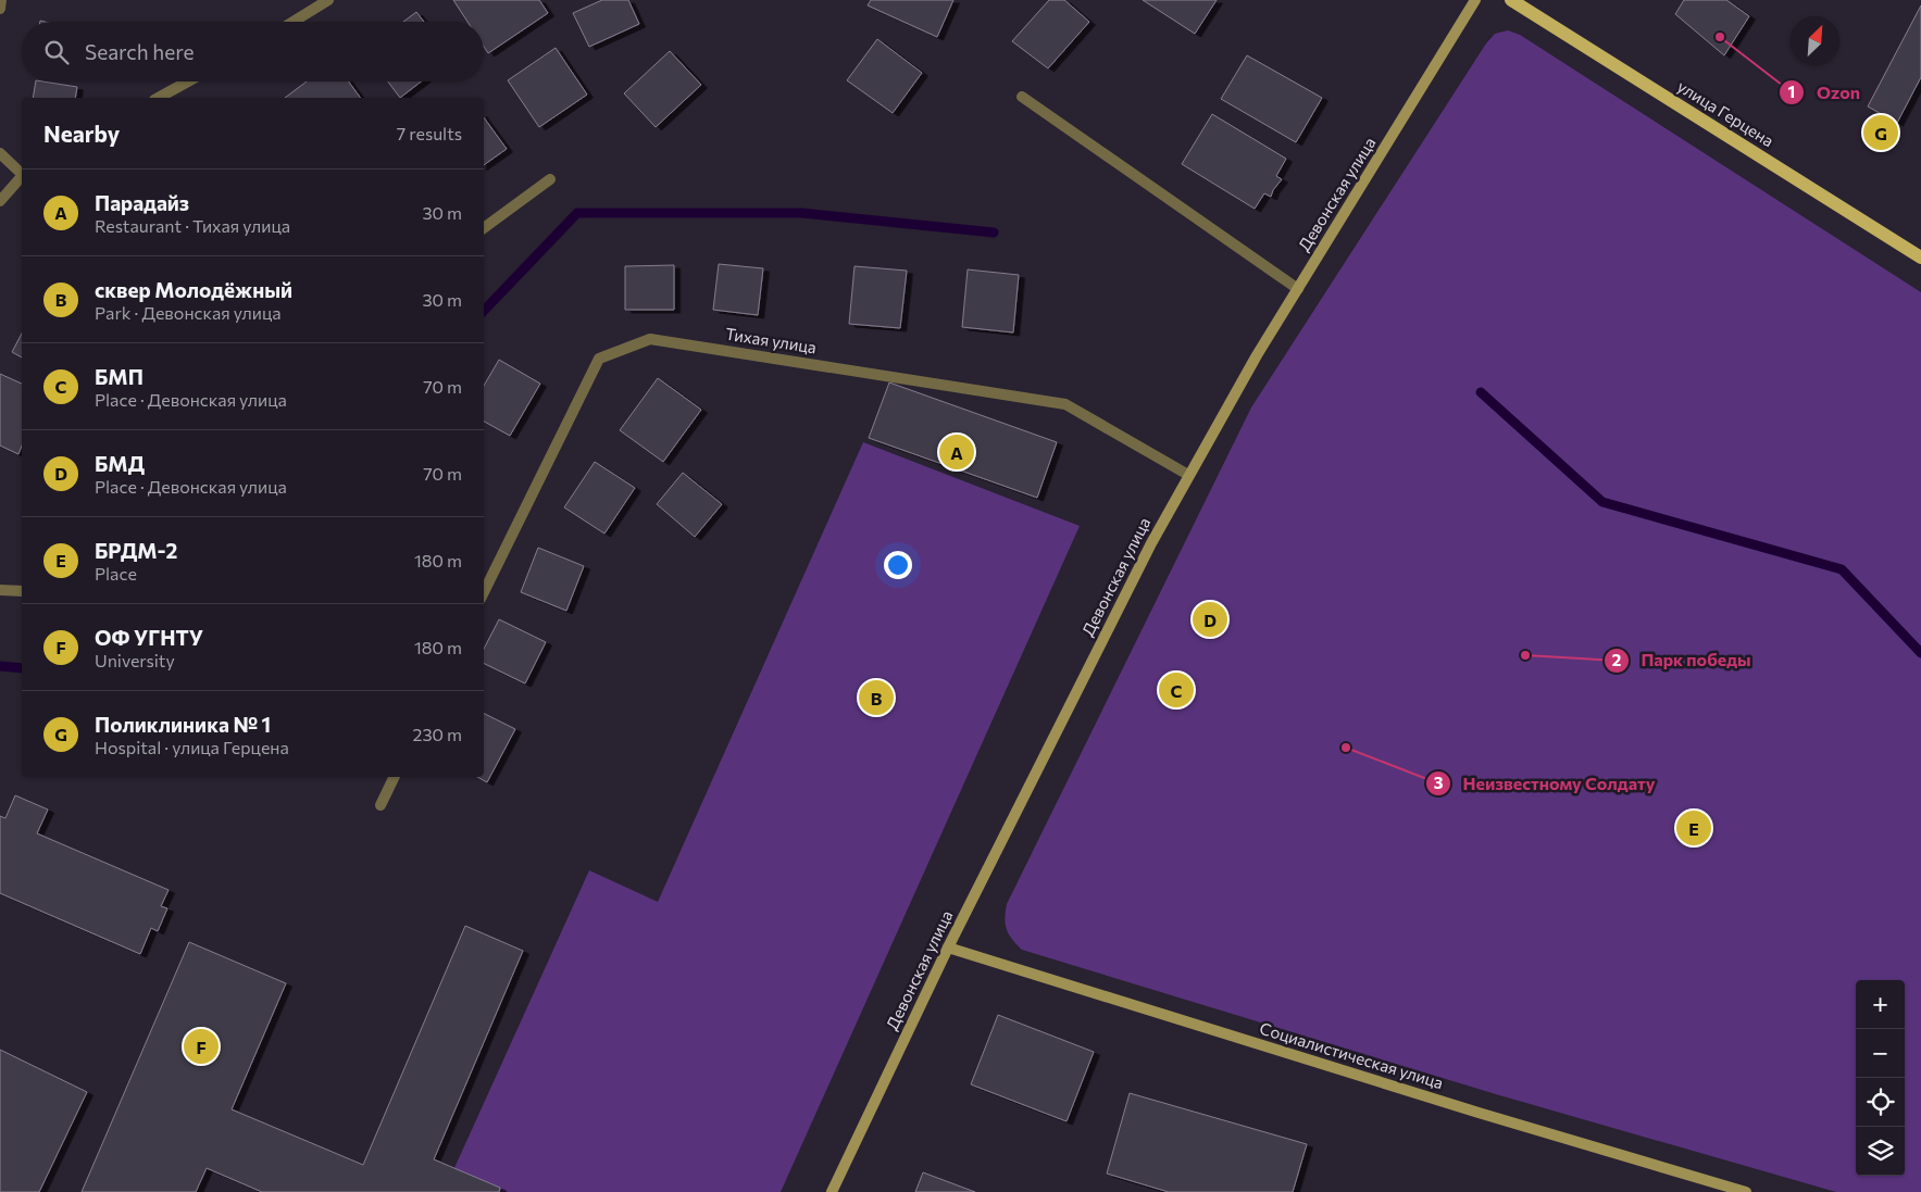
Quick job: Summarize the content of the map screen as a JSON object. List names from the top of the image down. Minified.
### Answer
{"streets":{"main road":["улица Герцена","Девонская улица","Социалистическая улица"],"street":["Тихая улица"]},"crossings":[["Девонская улица","Тихая улица"],["Девонская улица","Социалистическая улица"]],"places":["Ozon","Парк победы","Неизвестному Солдату"],"north":"top right","page":{"search":"Search here","heading":["Nearby","7 results"],"pins":["G","A","D","C","B","E","F"],"list":[{"mark":"A","name":"Парадайз","note":"Restaurant · Тихая улица","value":"30 m"},{"mark":"B","name":"сквер Молодёжный","note":"Park · Девонская улица","value":"30 m"},{"mark":"C","name":"БМП","note":"Place · Девонская улица","value":"70 m"},{"mark":"D","name":"БМД","note":"Place · Девонская улица","value":"70 m"},{"mark":"E","name":"БРДМ-2","note":"Place","value":"180 m"},{"mark":"F","name":"ОФ УГНТУ","note":"University","value":"180 m"},{"mark":"G","name":"Поликлиника № 1","note":"Hospital · улица Герцена","value":"230 m"}],"map_buttons":["+","−"]}}
